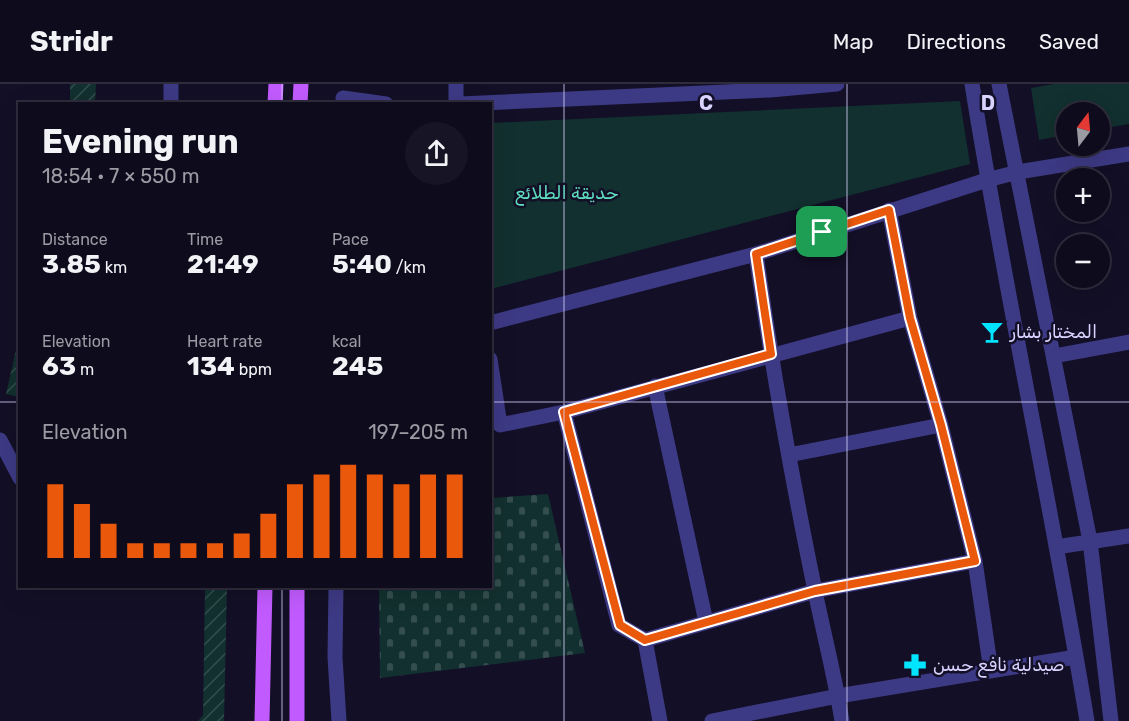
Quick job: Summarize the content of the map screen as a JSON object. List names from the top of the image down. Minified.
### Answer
{"parks":["حديقة الطلائع"],"places":{"bar":["المختار بشار"],"pharmacy":["صيدلية نافع حسن"]},"north":"top","page":{"header":"Stridr","nav":["Map","Directions","Saved"],"map_buttons":["+","−"],"heading":["Evening run","18:54 · 7 × 550 m"],"stats":[["Distance","3.85 km"],["Time","21:49"],["Pace","5:40 /km"],["Elevation","63 m"],["Heart rate","134 bpm"],["kcal","245"]],"chart":["Elevation","197–205 m"]},"grid":{"columns":["C","D"]}}
